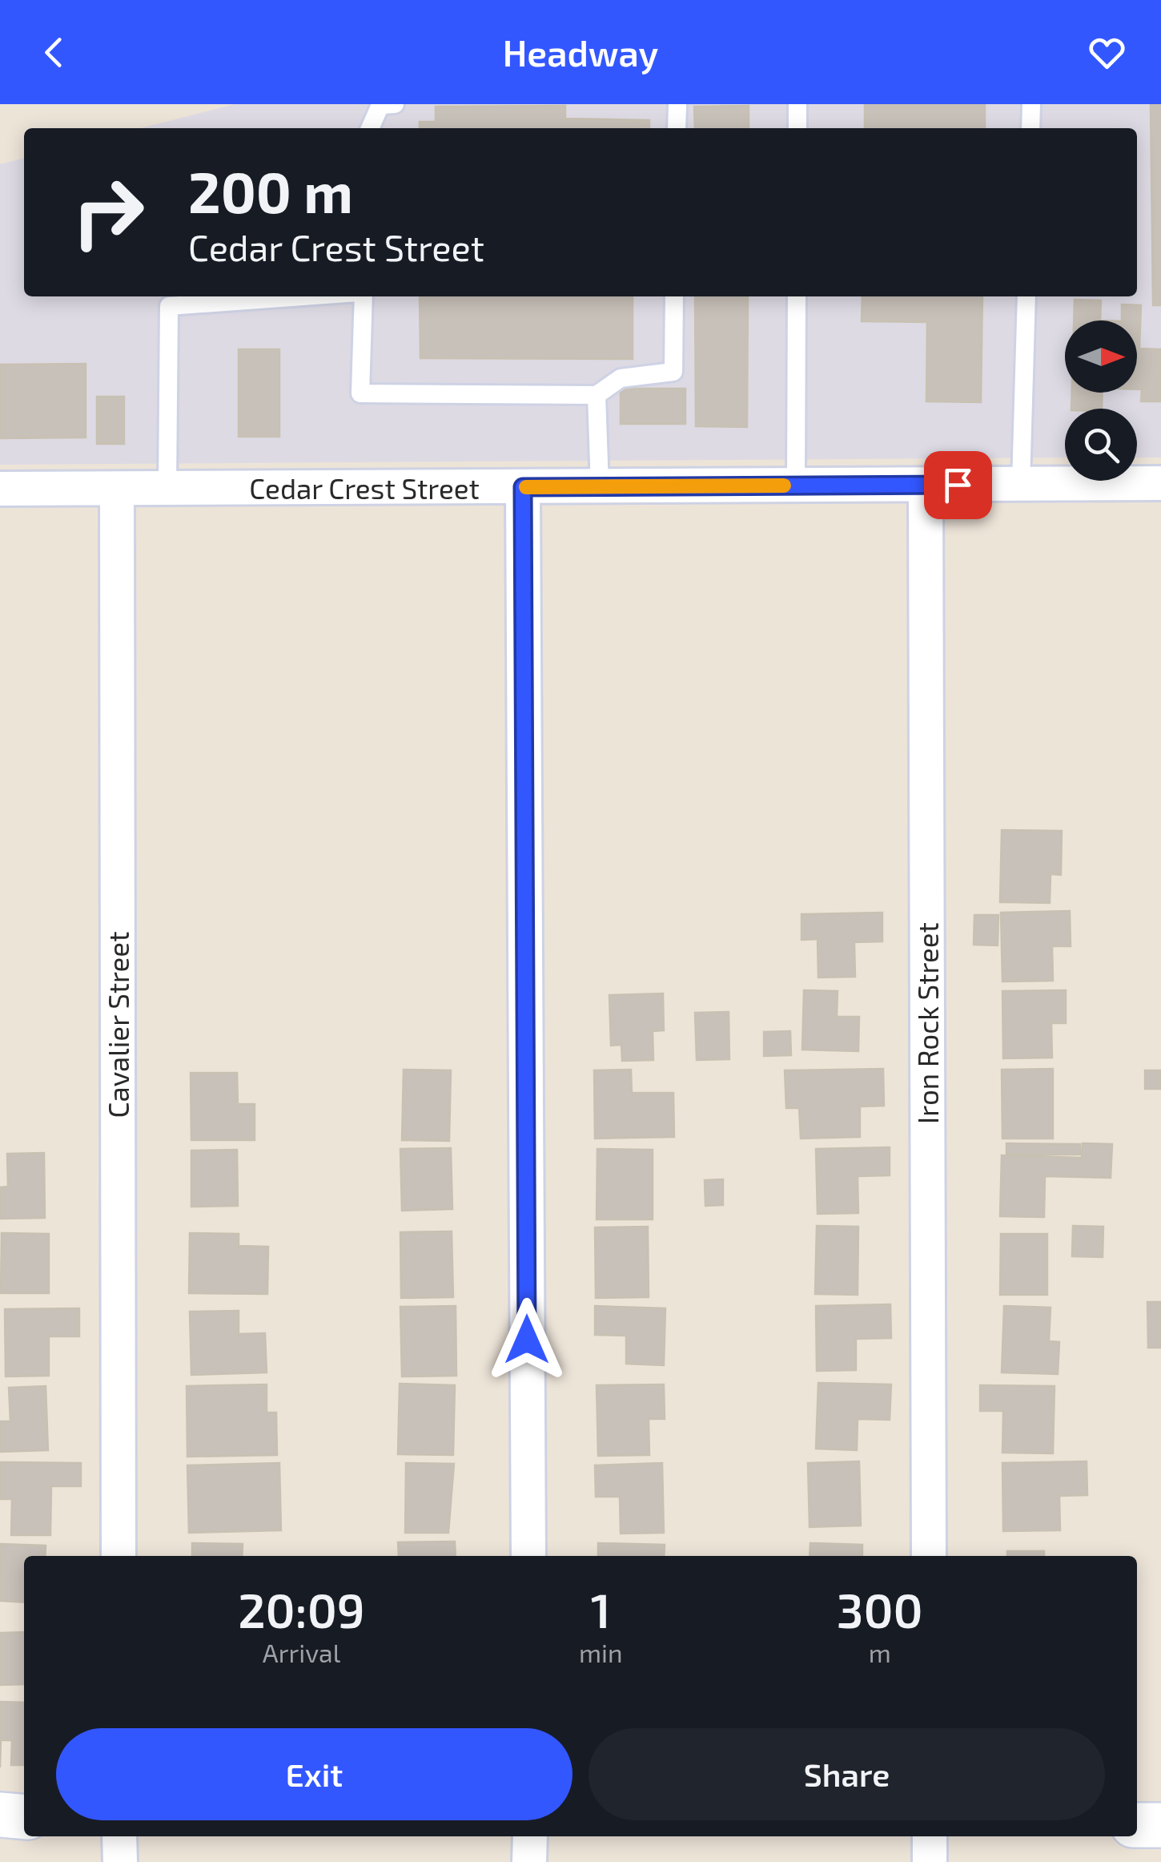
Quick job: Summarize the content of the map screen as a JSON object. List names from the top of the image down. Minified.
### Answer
{"streets":{"street":["Cedar Crest Street","Iron Rock Street","Cavalier Street"]},"crossings":[["Cedar Crest Street","Iron Rock Street"],["Cedar Crest Street","Cavalier Street"]],"north":"right","page":{"header":"Headway","turn":["200 m","Cedar Crest Street"],"eta":["20:09","Arrival","1","min","300","m"],"buttons":["Exit","Share"]}}
